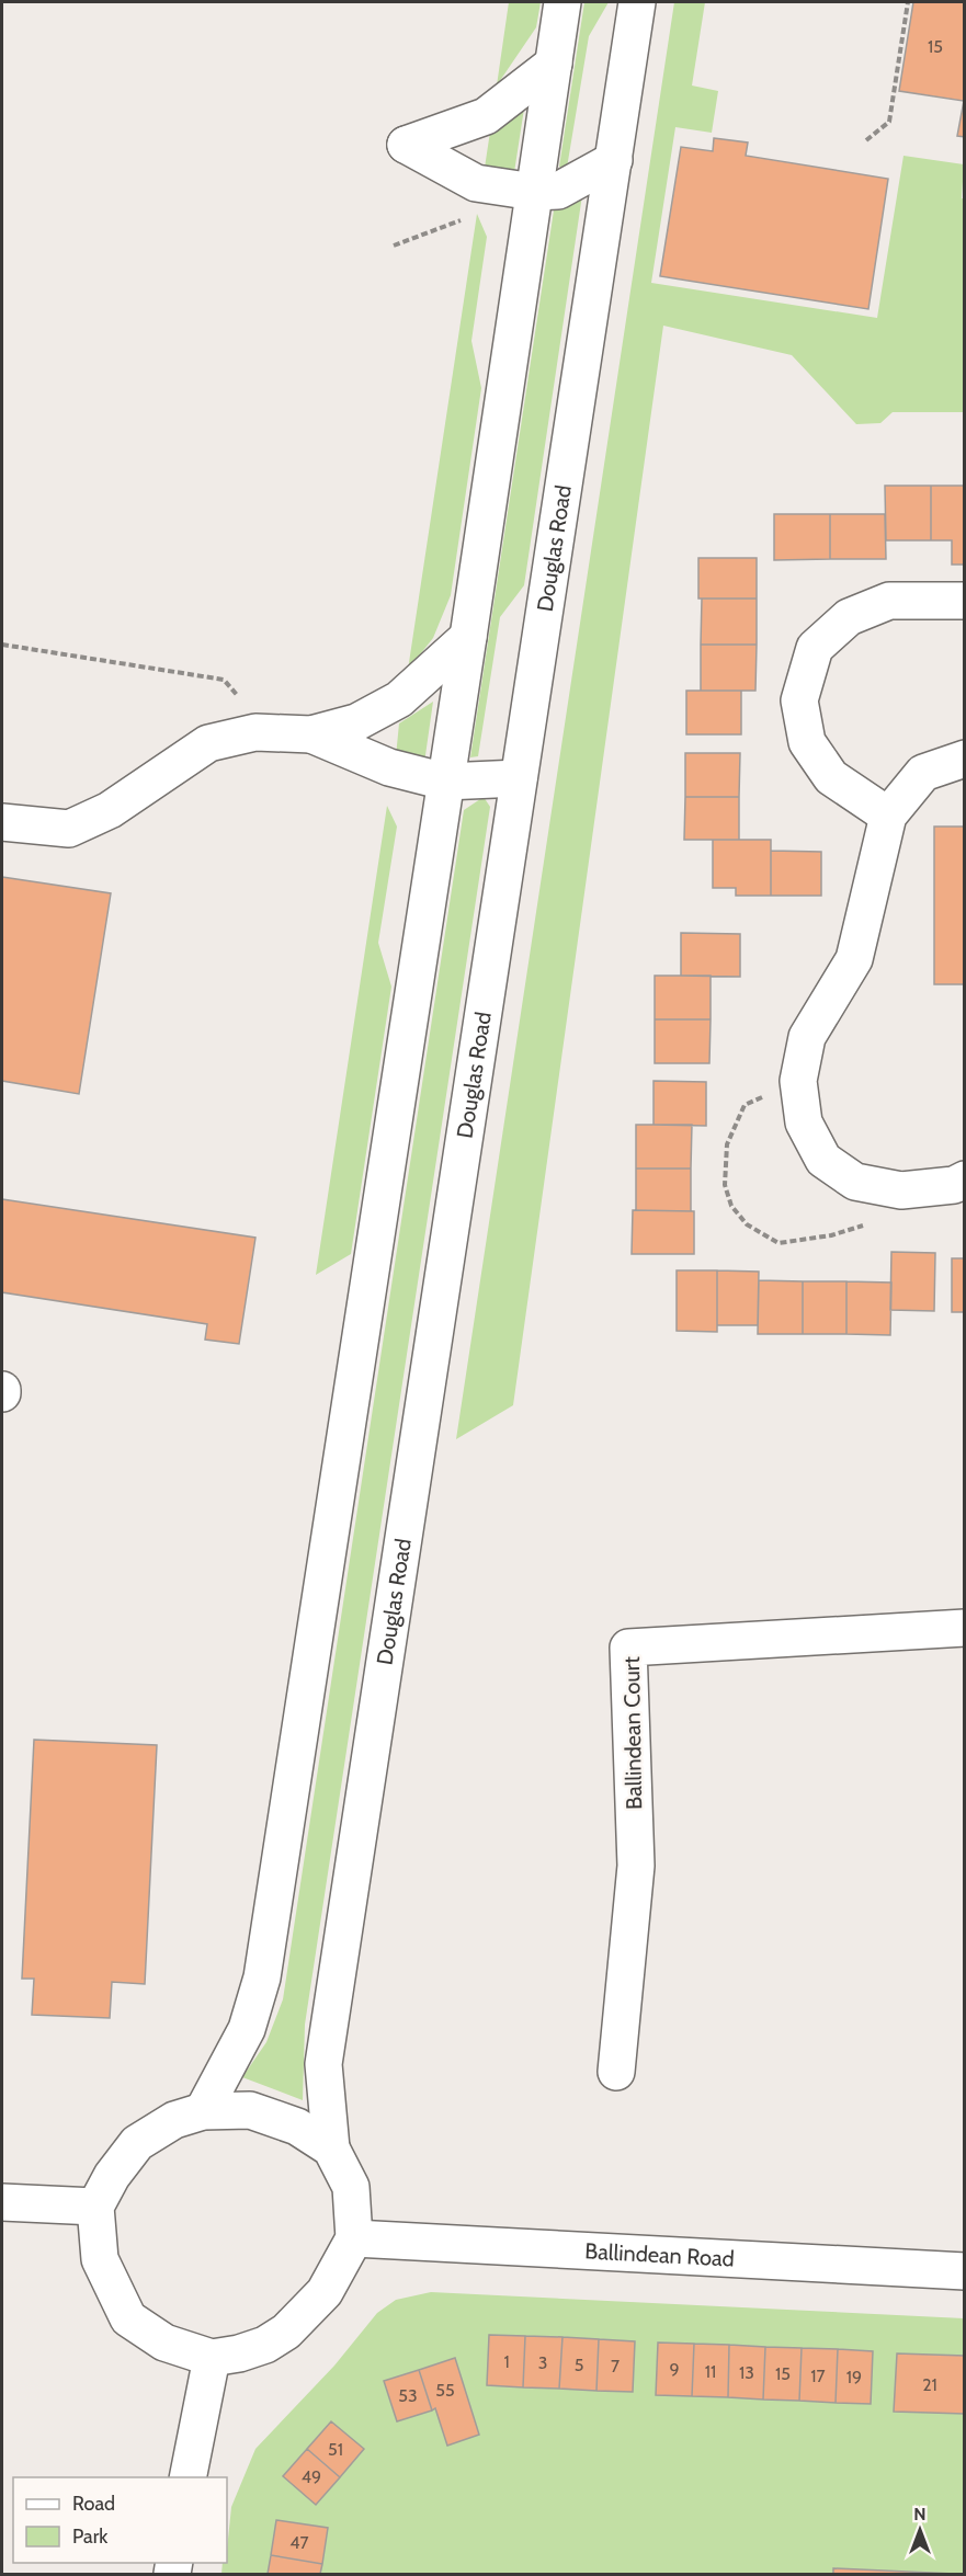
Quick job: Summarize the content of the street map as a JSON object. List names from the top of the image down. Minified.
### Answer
{"streets":{"main road":["Douglas Road","Ballindean Court","Ballindean Road"]},"house_numbers":["15","1","3","5","7","9","11","13","15","17","19","21","55","53","51","49","47"],"legend":["Road","Park"],"north":"top"}
